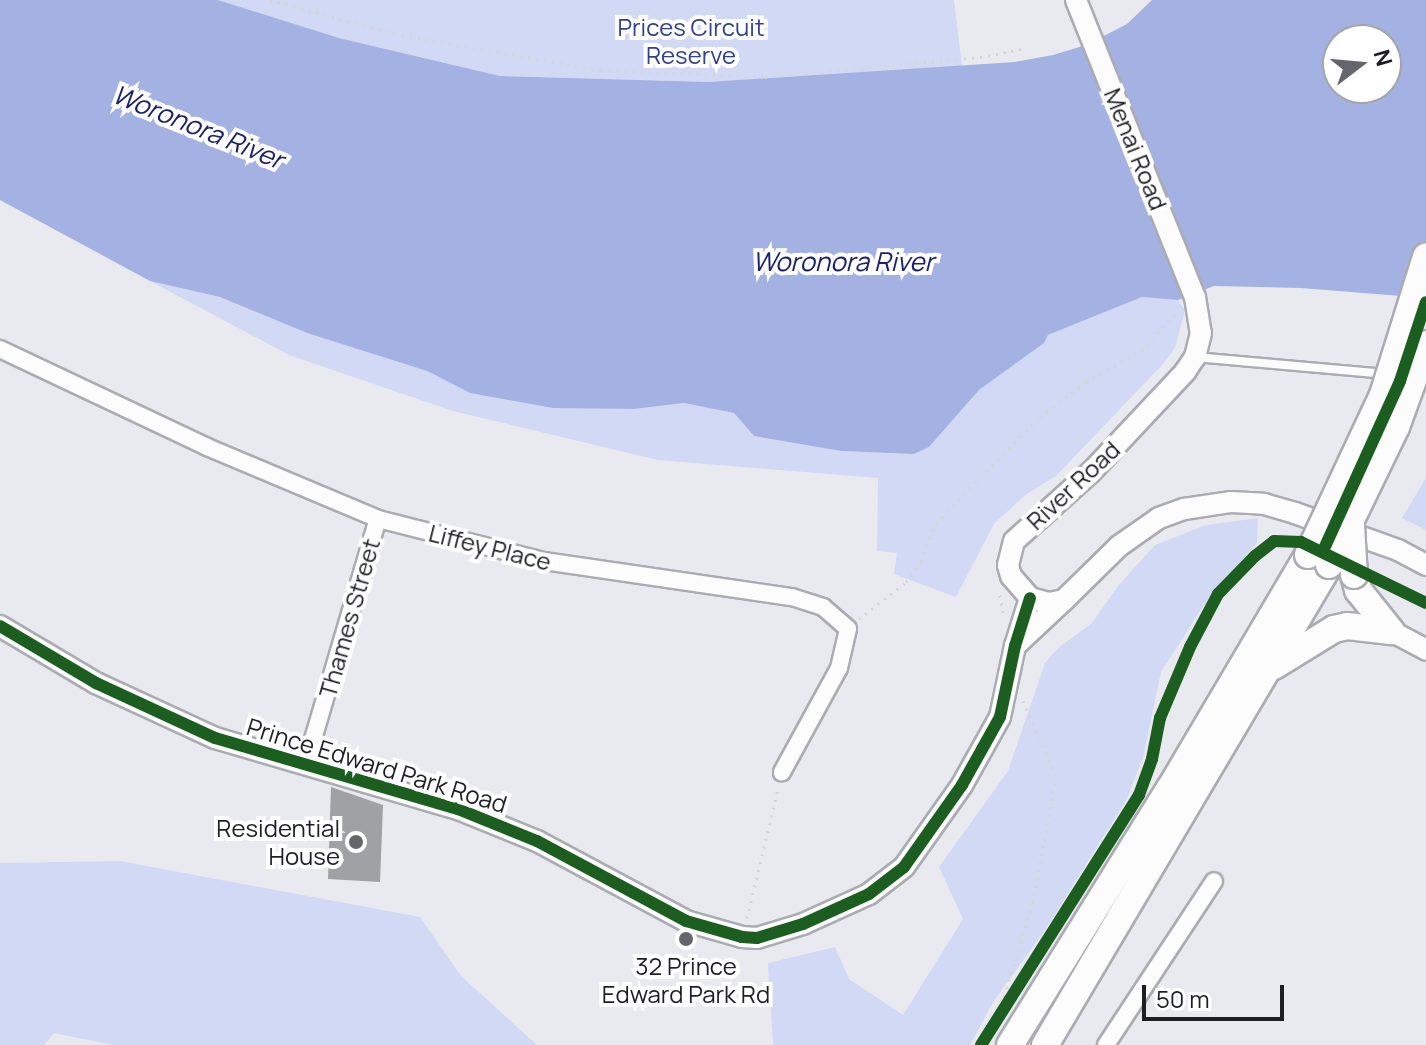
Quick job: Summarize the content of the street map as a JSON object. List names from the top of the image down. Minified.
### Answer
{"streets":{"street":["Menai Road","River Road","Liffey Place","Thames Street","Prince Edward Park Road"]},"crossings":[["River Road","Prince Edward Park Road"],["Liffey Place","Thames Street"],["Thames Street","Prince Edward Park Road"]],"water":["Woronora River"],"parks":["Prices Circuit Reserve"],"places":["Residential House","32 Prince Edward Park Rd"],"scale_bar":"50 m","north":"right"}
